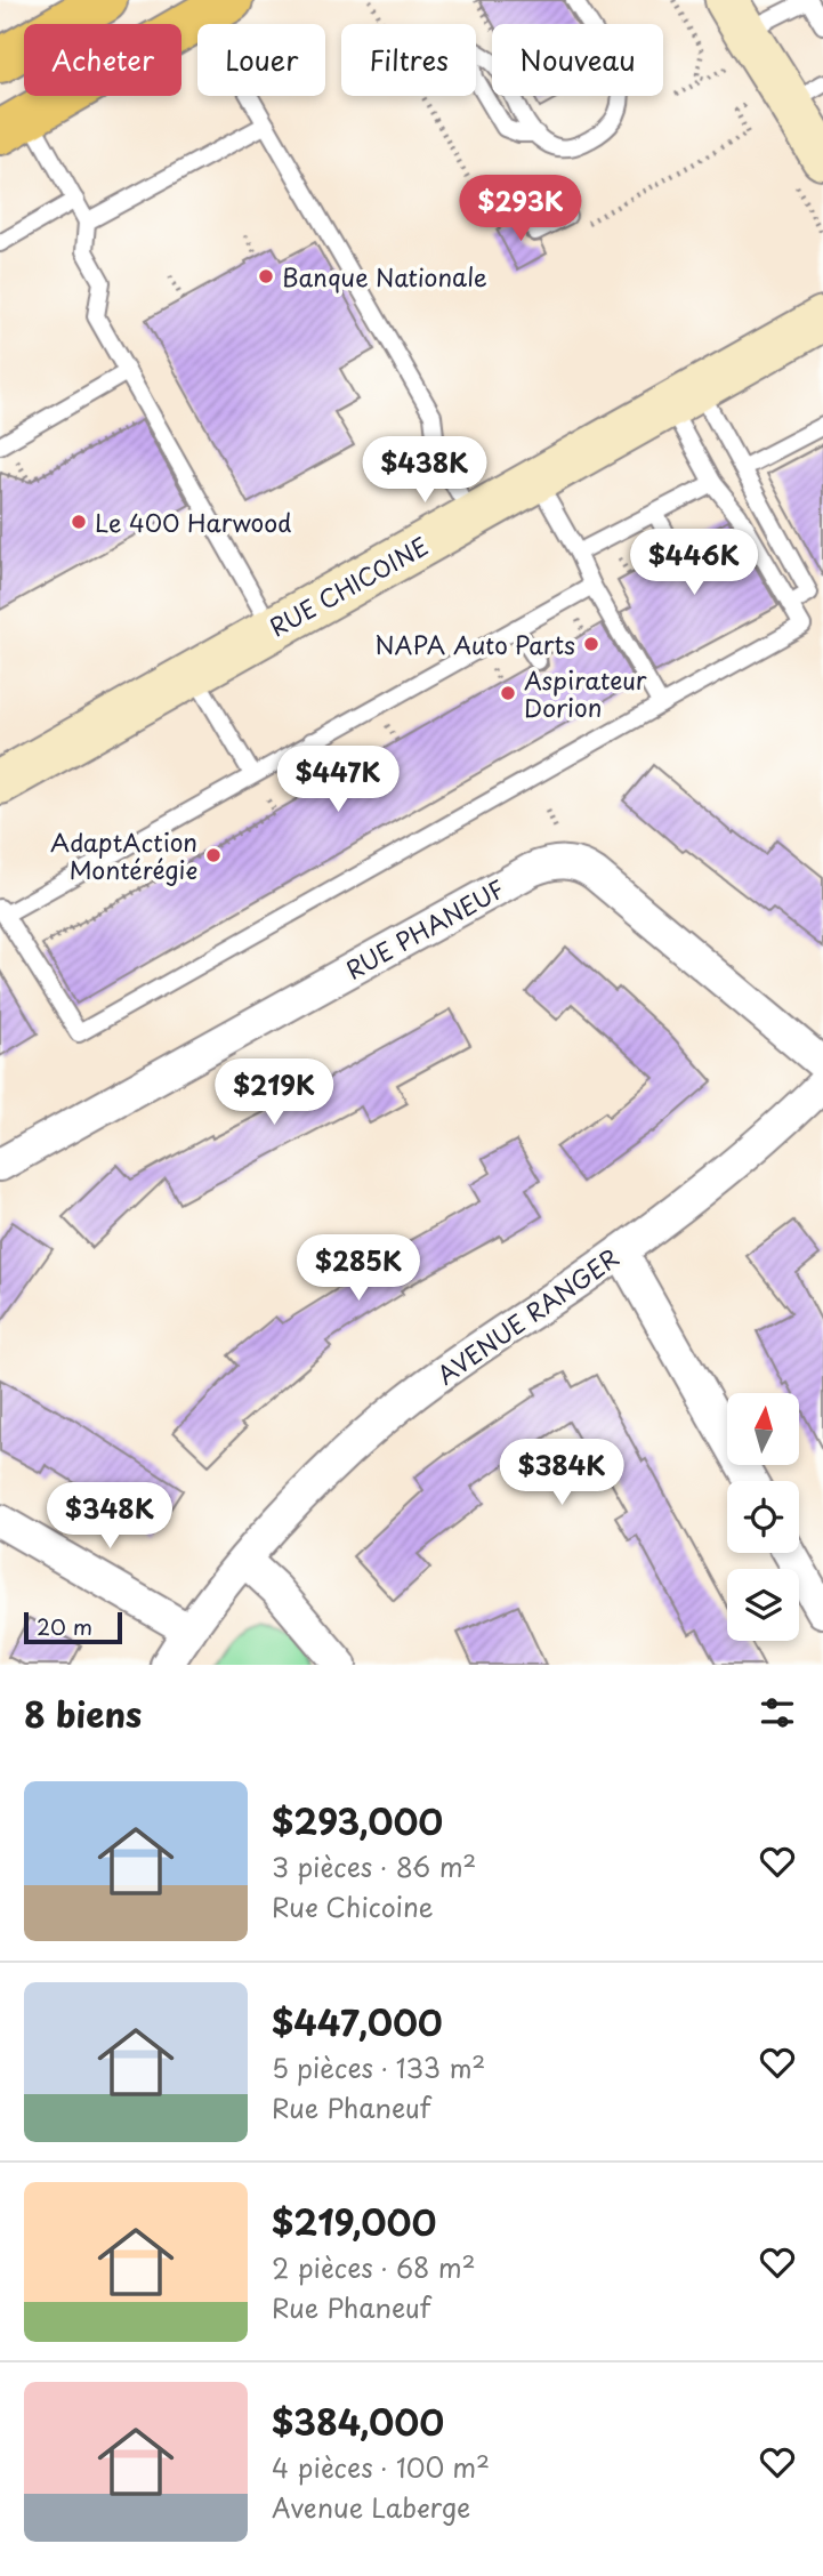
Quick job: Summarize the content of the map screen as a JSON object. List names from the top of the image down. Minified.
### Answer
{"streets":{"street":["RUE CHICOINE","RUE PHANEUF","AVENUE RANGER"]},"places":["Banque Nationale","Le 400 Harwood","NAPA Auto Parts","Aspirateur Dorion","AdaptAction Montérégie"],"scale_bar":"20 m","north":"top","page":{"chip":["Acheter","Louer","Filtres","Nouveau"],"price":["$293K","$438K","$446K","$447K","$219K","$285K","$384K","$348K"],"scale":"20 m","heading":"8 biens","list":[{"name":"$293,000","note":"3 pièces · 86 m² · Rue Chicoine"},{"name":"$447,000","note":"5 pièces · 133 m² · Rue Phaneuf"},{"name":"$219,000","note":"2 pièces · 68 m² · Rue Phaneuf"},{"name":"$384,000","note":"4 pièces · 100 m² · Avenue Laberge"}]}}
